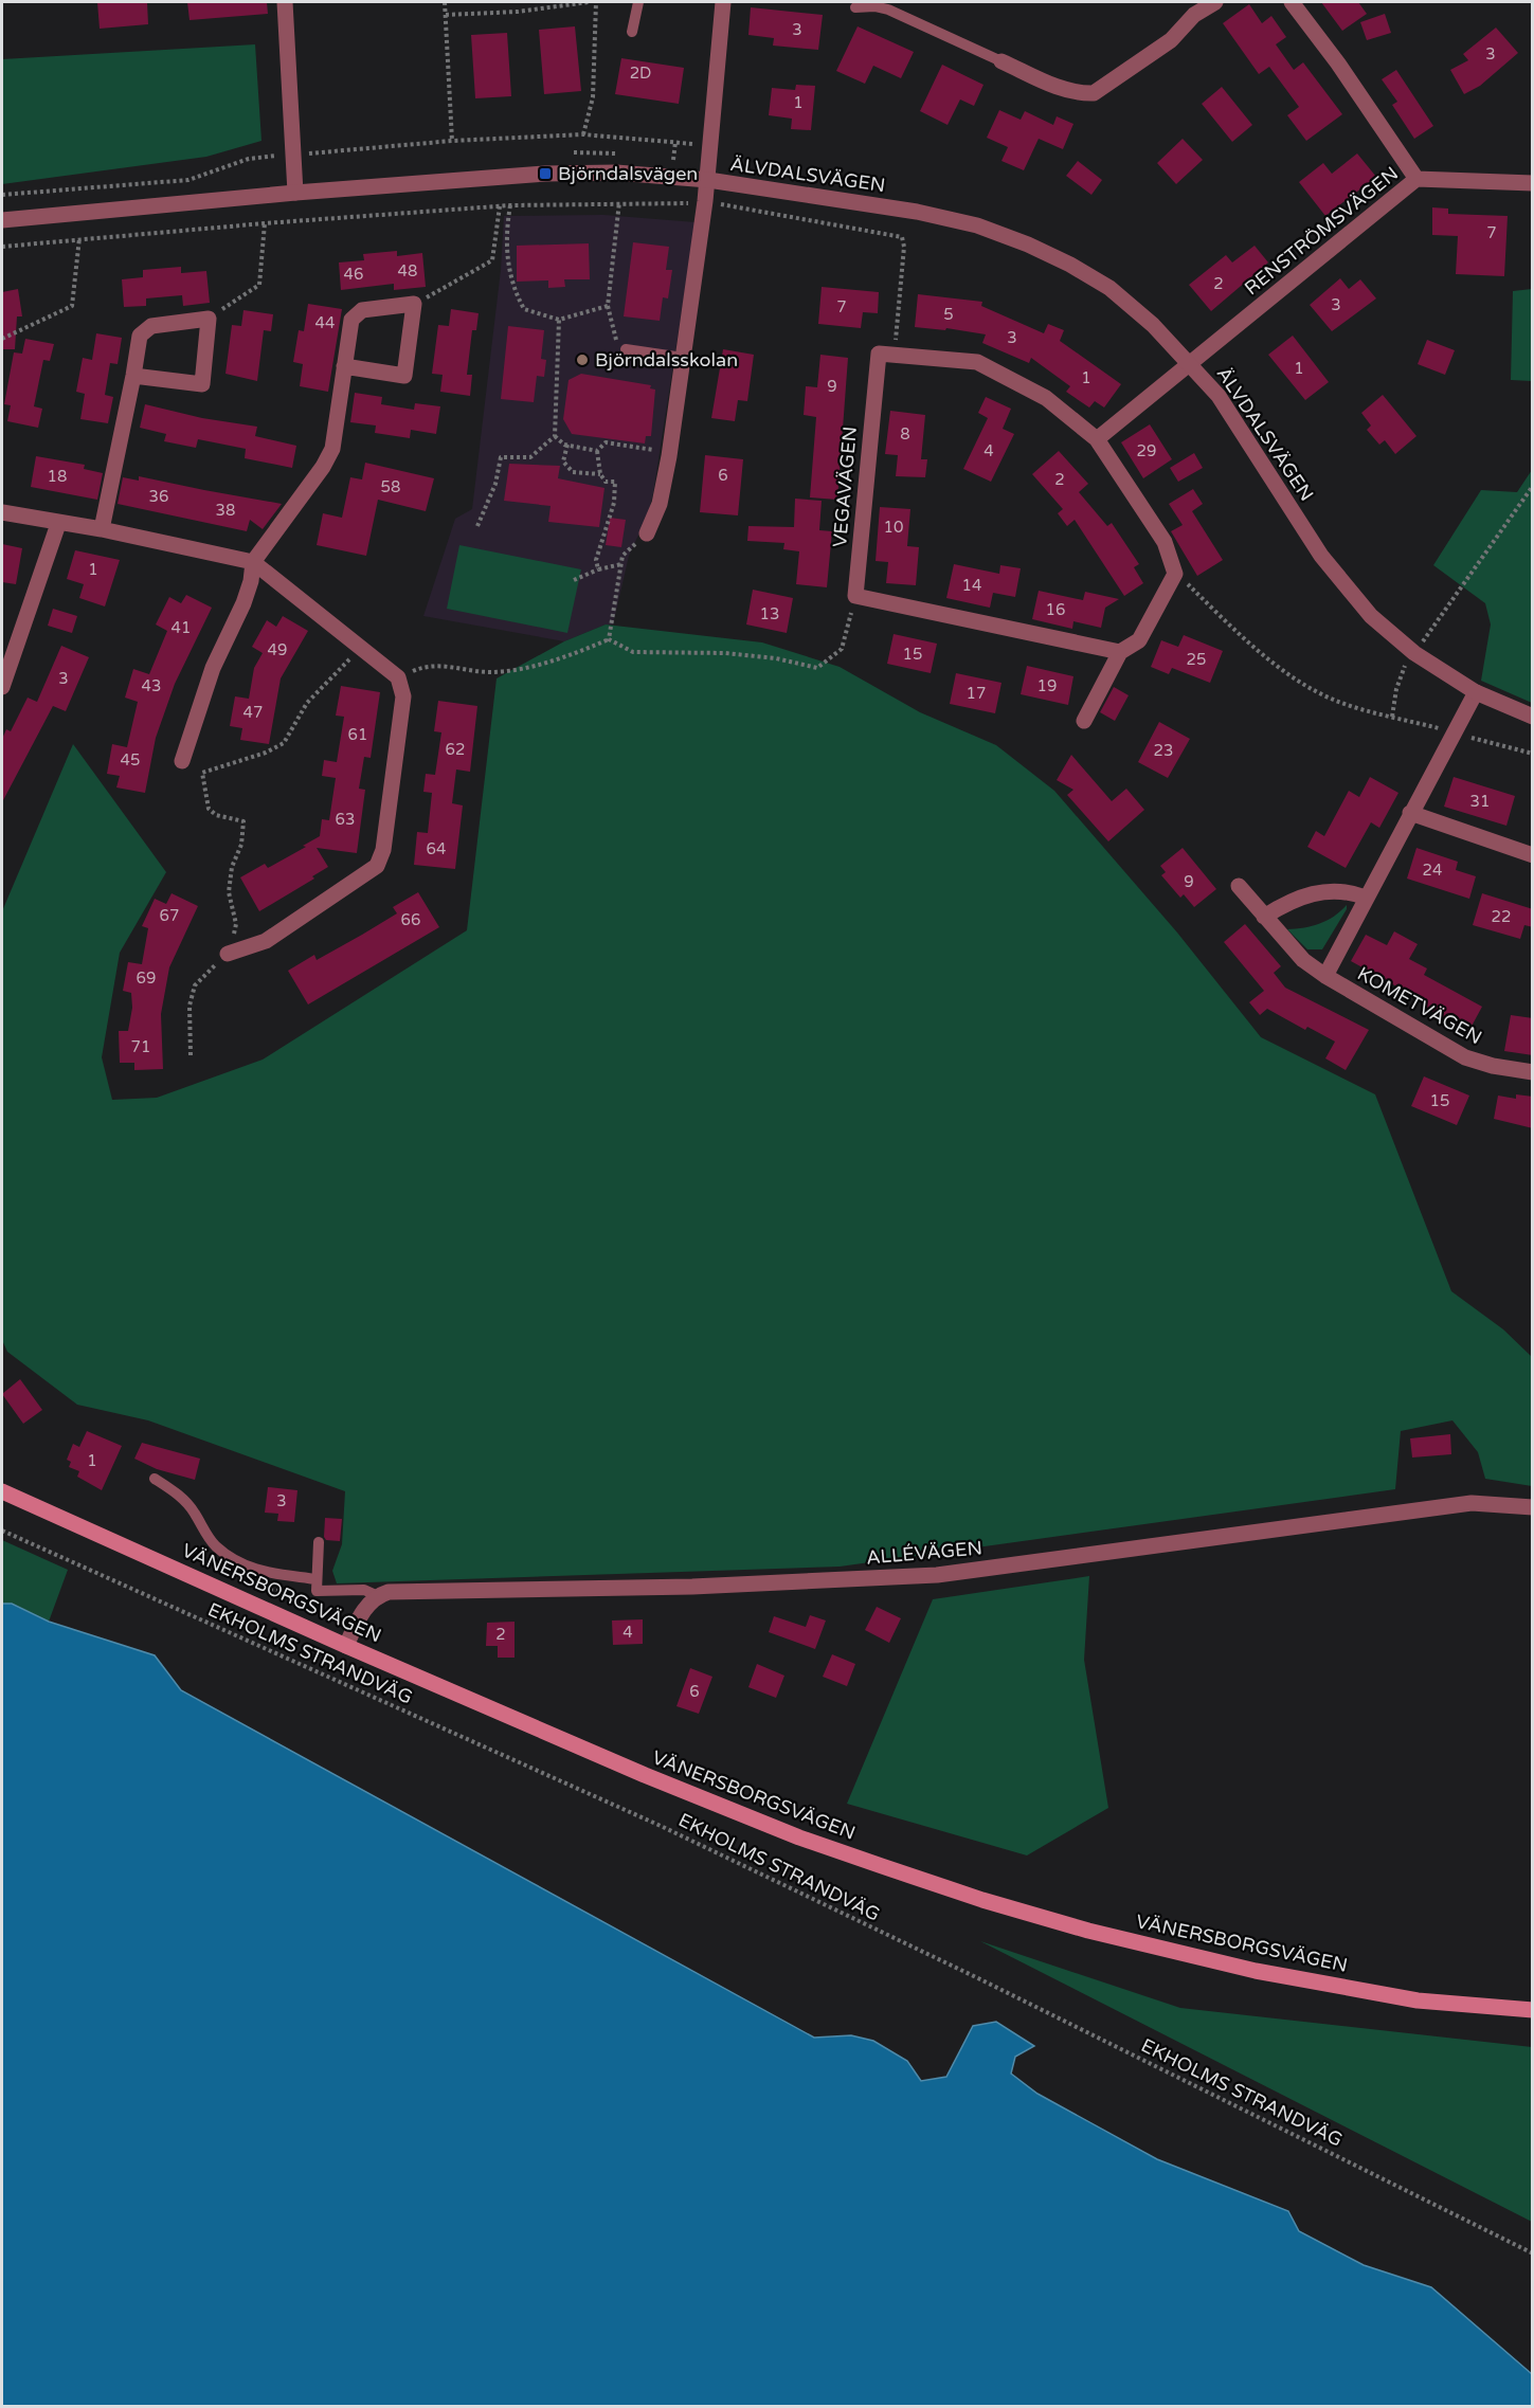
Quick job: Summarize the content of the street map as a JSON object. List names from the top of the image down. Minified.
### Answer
{"streets":{"main road":["VÄNERSBORGSVÄGEN"],"street":["ÄLVDALSVÄGEN","RENSTRÖMSVÄGEN","VEGAVÄGEN","KOMETVÄGEN","ALLÉVÄGEN"],"path":["EKHOLMS STRANDVÄG"]},"crossings":[["ÄLVDALSVÄGEN","RENSTRÖMSVÄGEN"],["ÄLVDALSVÄGEN","KOMETVÄGEN"]],"places":{"transit":["Björndalsvägen"],"other":["Björndalsskolan"]},"house_numbers":["3","3","2D","1","7","48","46","2","3","7","5","44","3","1","1","9","8","4","29","6","18","2","58","36","38","10","1","14","16","13","41","49","15","25","3","43","19","17","47","61","62","23","45","31","63","64","24","9","67","22","66","69","71","15","1","3","4","2","6"]}
